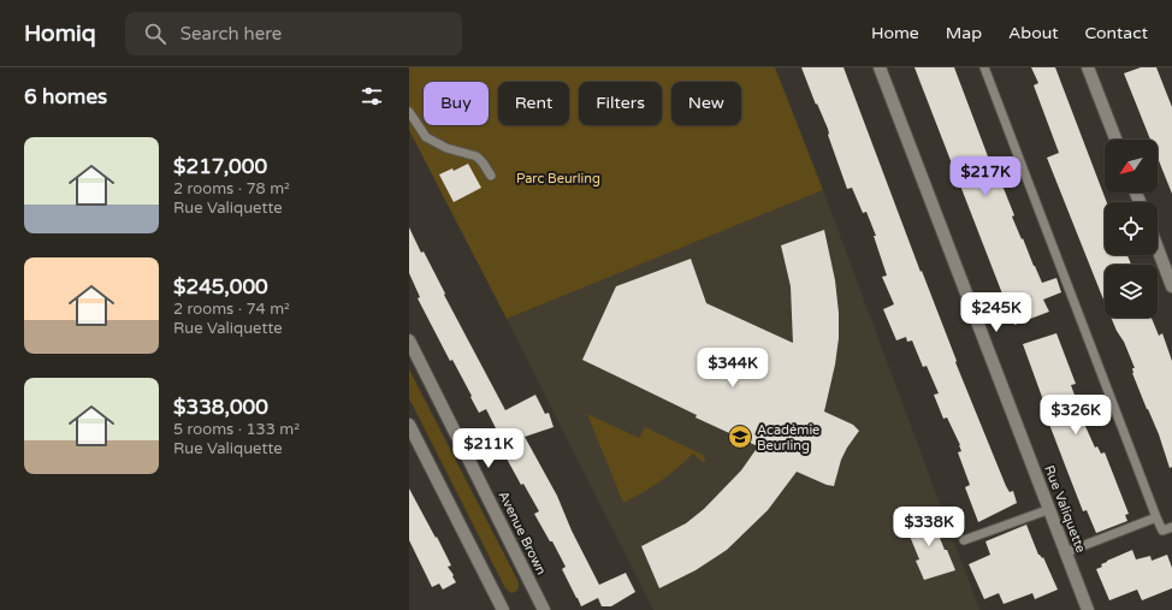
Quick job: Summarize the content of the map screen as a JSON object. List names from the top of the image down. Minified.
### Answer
{"streets":{"street":["Rue Valiquette","Avenue Brown"]},"parks":["Parc Beurling"],"places":{"school or university":["Académie Beurling"]},"north":"bottom left","page":{"header":"Homiq","search":"Search here","nav":["Home","Map","About","Contact"],"heading":"6 homes","chip":["Buy","Rent","Filters","New"],"list":[{"name":"$217,000","note":"2 rooms · 78 m² · Rue Valiquette"},{"name":"$245,000","note":"2 rooms · 74 m² · Rue Valiquette"},{"name":"$338,000","note":"5 rooms · 133 m² · Rue Valiquette"}],"price":["$217K","$245K","$344K","$326K","$211K","$338K"]}}
